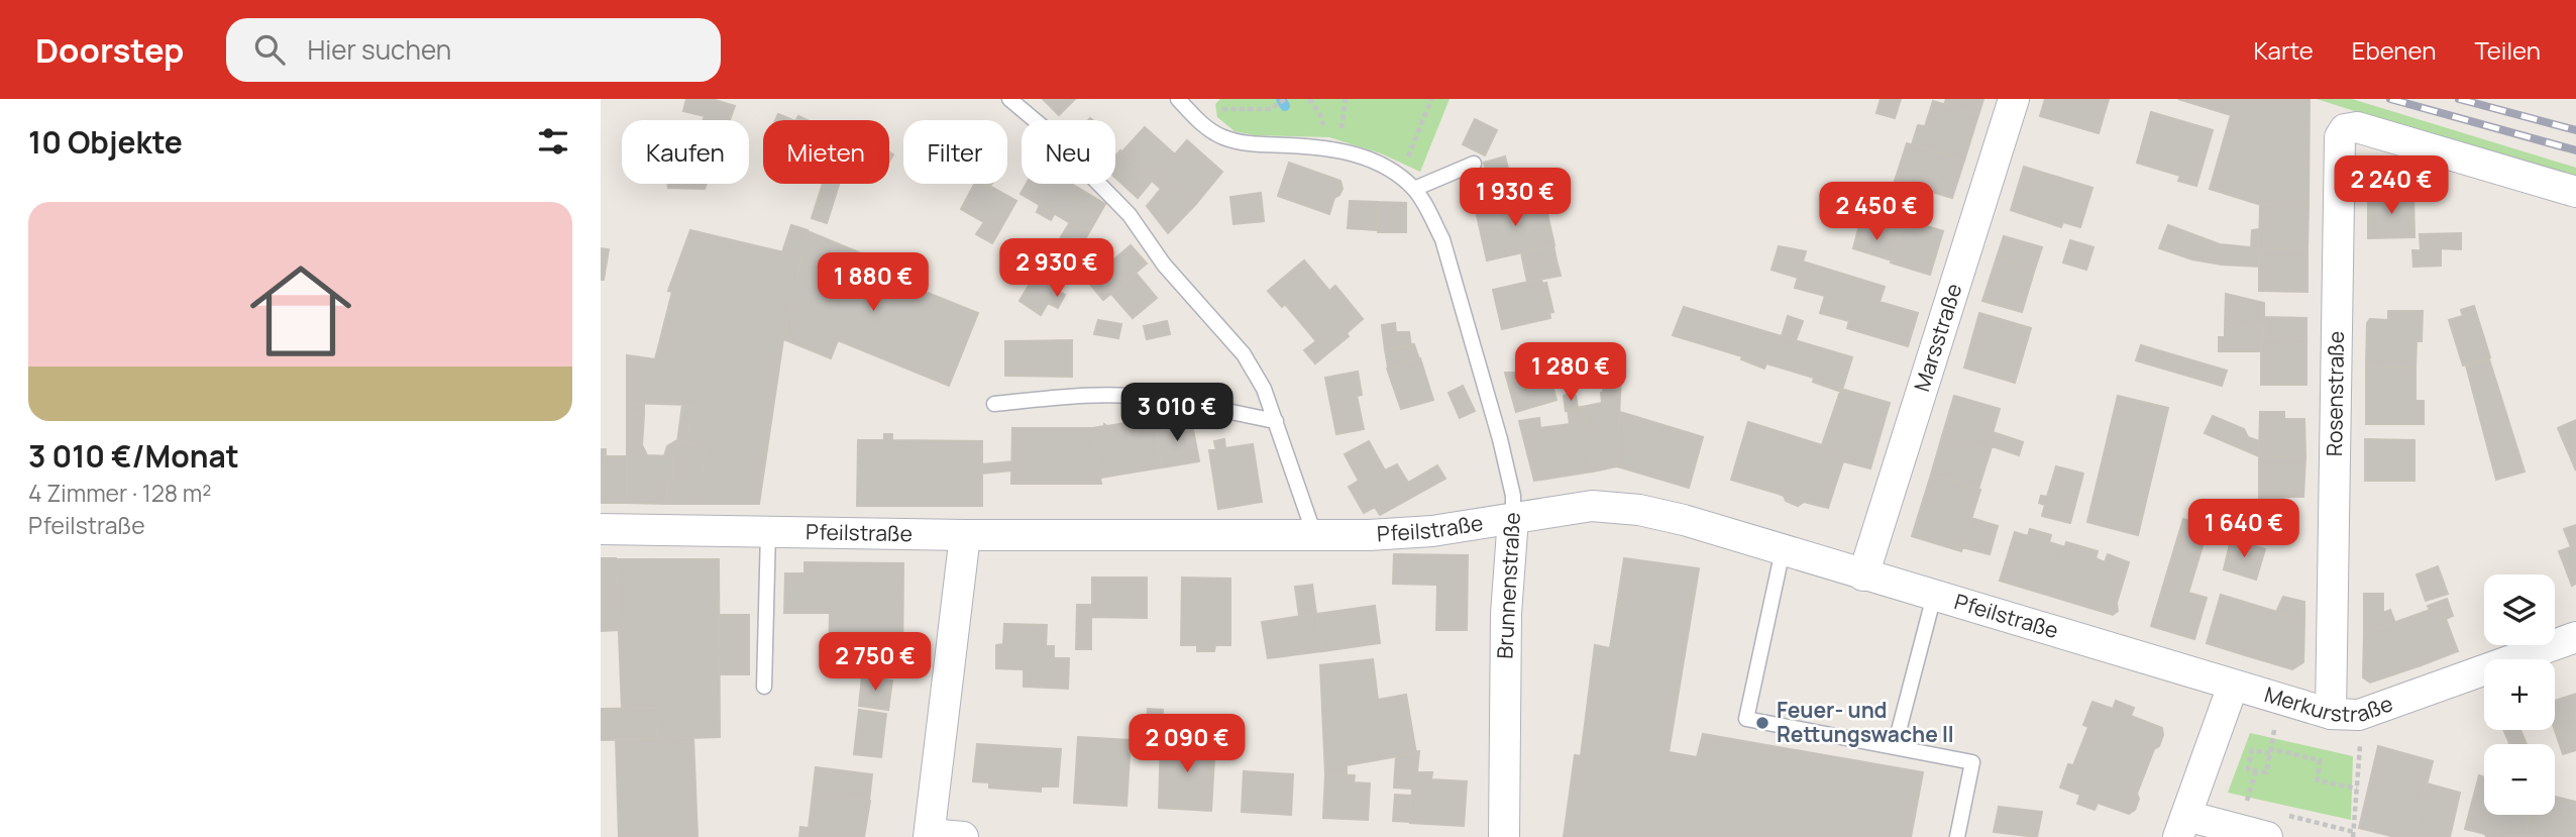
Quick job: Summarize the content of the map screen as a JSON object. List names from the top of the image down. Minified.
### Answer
{"streets":{"street":["Marsstraße","Rosenstraße","Pfeilstraße","Brunnenstraße","Merkurstraße"]},"crossings":[["Marsstraße","Pfeilstraße"],["Rosenstraße","Merkurstraße"],["Pfeilstraße","Brunnenstraße"],["Pfeilstraße","Merkurstraße"]],"places":["Feuer- und Rettungswache II"],"page":{"header":"Doorstep","search":"Hier suchen","nav":["Karte","Ebenen","Teilen"],"heading":"10 Objekte","chip":["Kaufen","Mieten","Filter","Neu"],"price":["2 240 €","1 930 €","2 450 €","2 930 €","1 880 €","1 280 €","3 010 €","1 640 €","2 750 €","2 090 €"],"list":[{"name":"3 010 €/Monat","note":"4 Zimmer · 128 m² · Pfeilstraße"}],"map_buttons":["+","−"]}}
